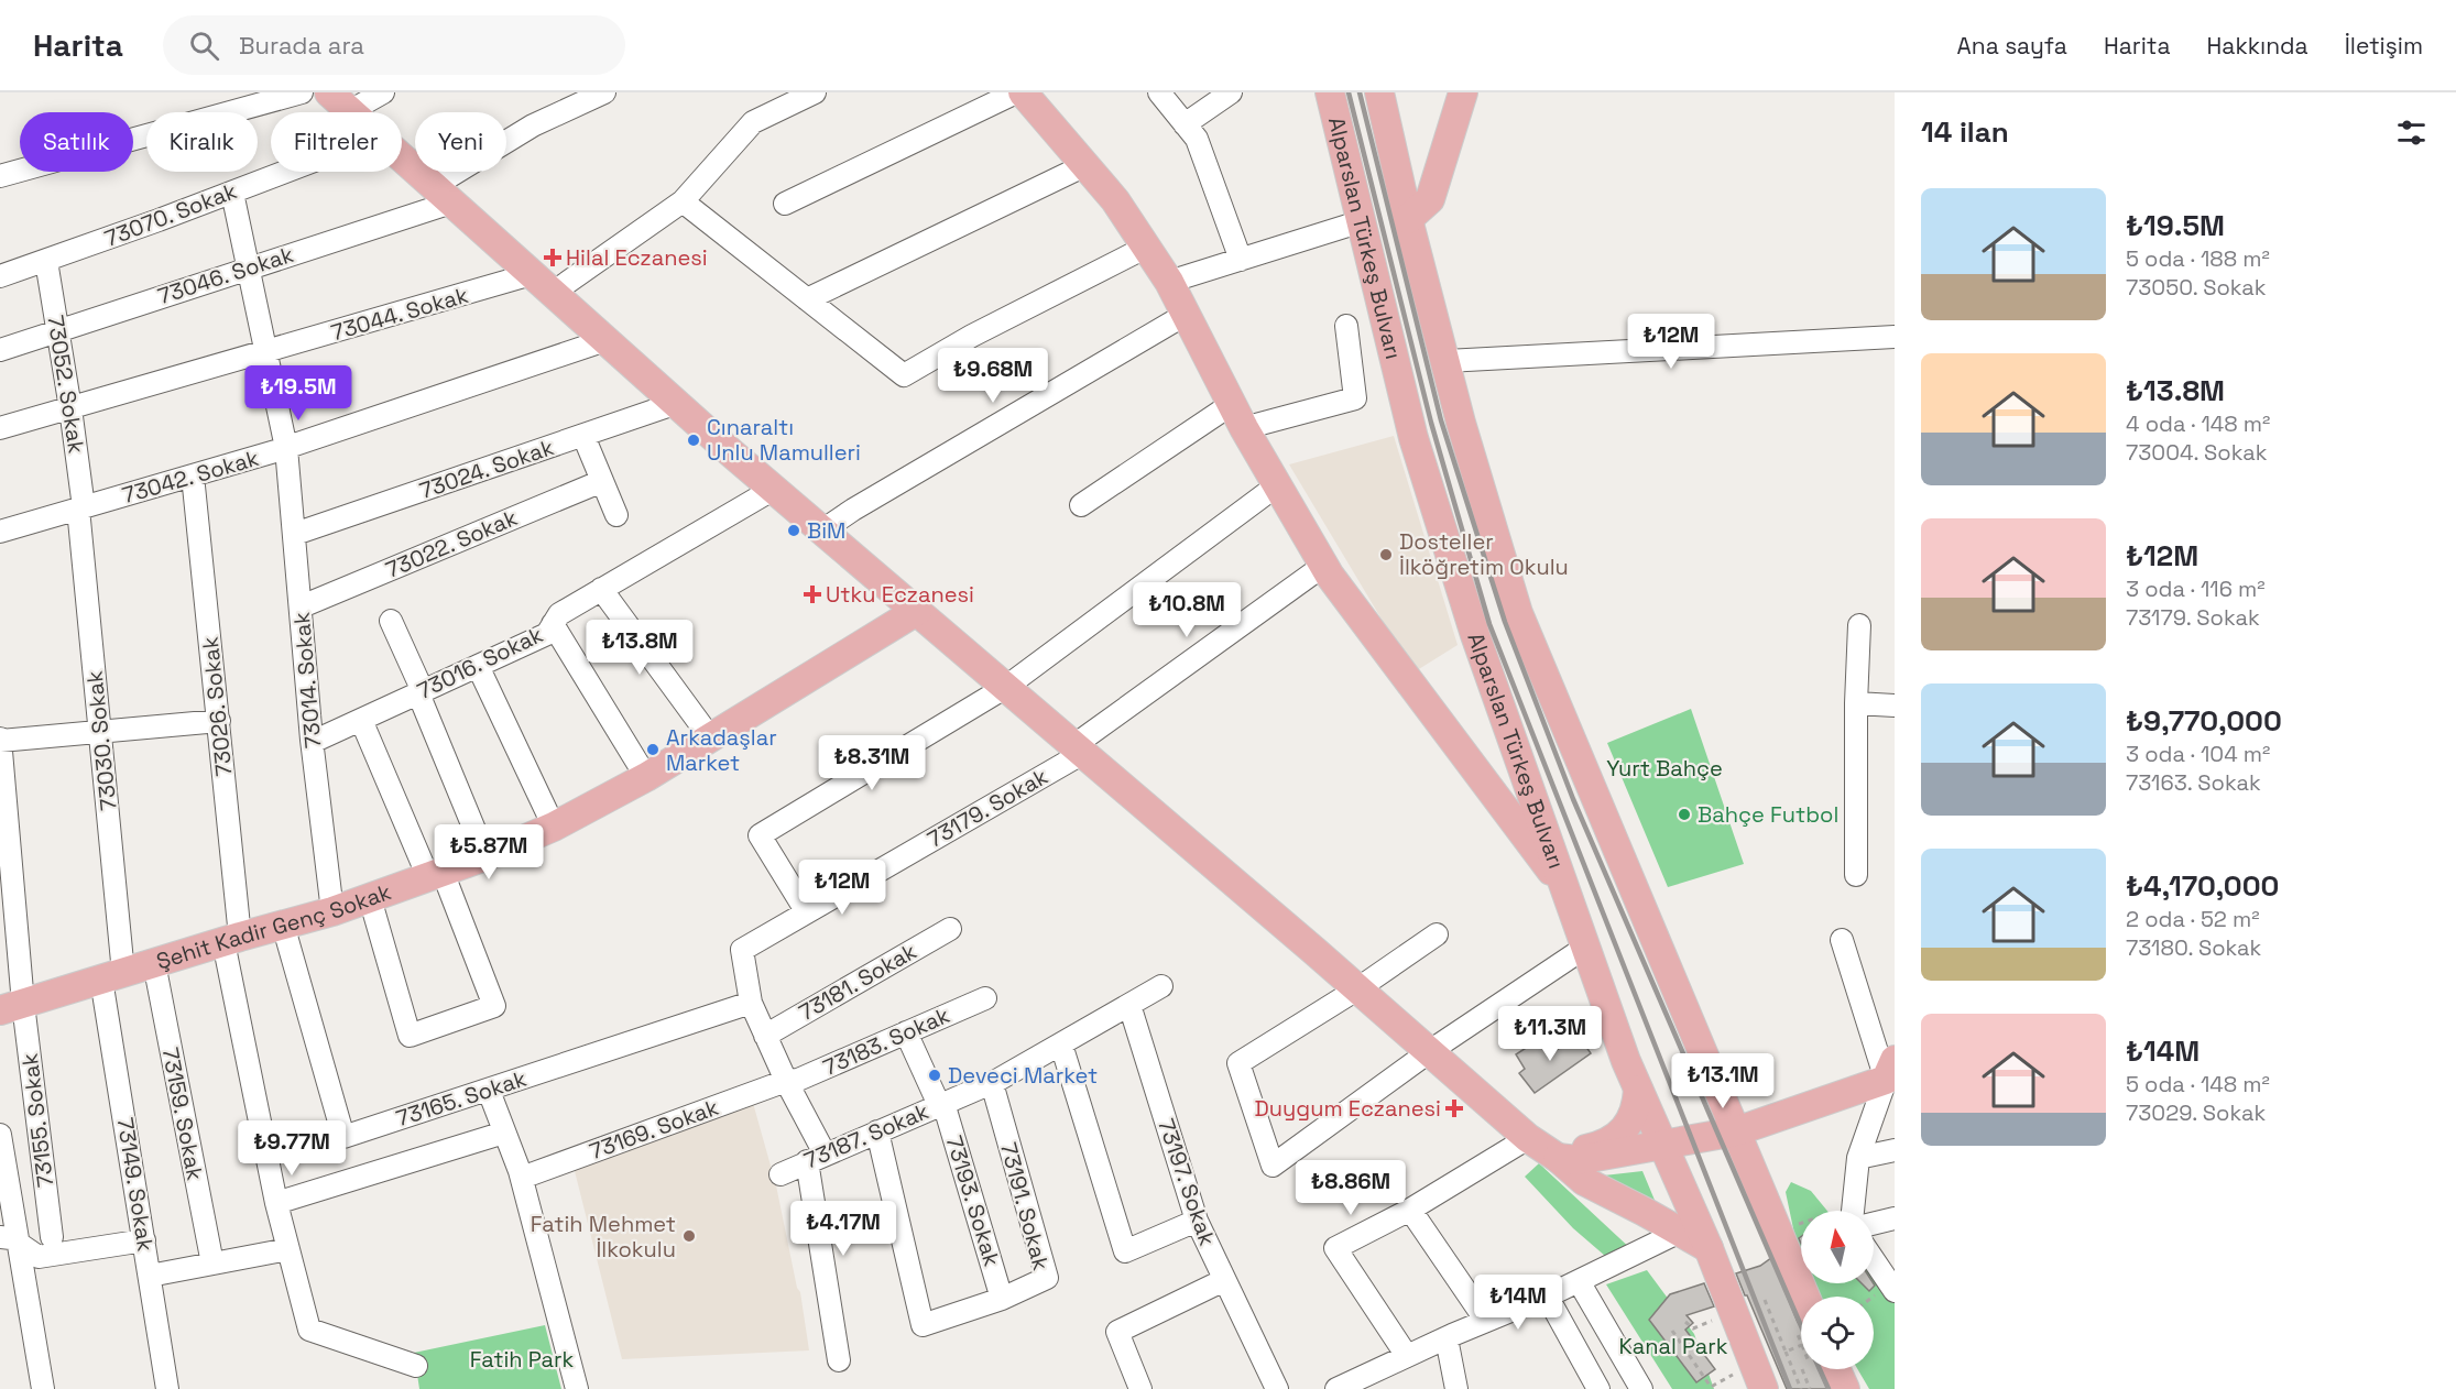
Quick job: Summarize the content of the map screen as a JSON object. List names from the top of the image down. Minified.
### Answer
{"streets":{"main road":["Alparslan Türkeş Bulvarı","Şehit Kadir Genç Sokak"],"street":["73070. Sokak","73046. Sokak","73044. Sokak","73052. Sokak","73024. Sokak","73042. Sokak","73022. Sokak","73016. Sokak","73014. Sokak","73026. Sokak","73030. Sokak","73179. Sokak","73181. Sokak","73183. Sokak","73165. Sokak","73159. Sokak","73155. Sokak","73169. Sokak","73187. Sokak","73197. Sokak","73149. Sokak","73193. Sokak","73191. Sokak"]},"crossings":[["73070. Sokak","73052. Sokak"],["73070. Sokak","73014. Sokak"],["73046. Sokak","73052. Sokak"],["73046. Sokak","73014. Sokak"],["73044. Sokak","73052. Sokak"],["73044. Sokak","73014. Sokak"],["73052. Sokak","73042. Sokak"],["73052. Sokak","73030. Sokak"],["73024. Sokak","73014. Sokak"],["73042. Sokak","73014. Sokak"],["73042. Sokak","73026. Sokak"],["73042. Sokak","73030. Sokak"],["73022. Sokak","73014. Sokak"],["73016. Sokak","73014. Sokak"],["73014. Sokak","Şehit Kadir Genç Sokak"],["73026. Sokak","Şehit Kadir Genç Sokak"],["73030. Sokak","Şehit Kadir Genç Sokak"],["73030. Sokak","73149. Sokak"],["73179. Sokak","73181. Sokak"],["73179. Sokak","73183. Sokak"],["73179. Sokak","73165. Sokak"],["73179. Sokak","73169. Sokak"],["73179. Sokak","73187. Sokak"],["Şehit Kadir Genç Sokak","73165. Sokak"],["Şehit Kadir Genç Sokak","73159. Sokak"],["Şehit Kadir Genç Sokak","73155. Sokak"],["Şehit Kadir Genç Sokak","73149. Sokak"],["73183. Sokak","73169. Sokak"],["73183. Sokak","73193. Sokak"],["73187. Sokak","73197. Sokak"],["73187. Sokak","73193. Sokak"],["73187. Sokak","73191. Sokak"],["73193. Sokak","73191. Sokak"]],"parks":["Yurt Bahçe","Kanal Park","Fatih Park"],"places":{"health":["Hilal Eczanesi","Utku Eczanesi","Duygum Eczanesi"],"other":["Cınaraltı Unlu Mamulleri","BiM","Dosteller İlköğretim Okulu","Arkadaşlar Market","Bahçe Futbol","Deveci Market","Fatih Mehmet İlkokulu"]},"north":"top","page":{"header":"Harita","search":"Burada ara","nav":["Ana sayfa","Harita","Hakkında","İletişim"],"heading":"14 ilan","chip":["Satılık","Kiralık","Filtreler","Yeni"],"list":[{"name":"₺19.5M","note":"5 oda · 188 m² · 73050. Sokak"},{"name":"₺13.8M","note":"4 oda · 148 m² · 73004. Sokak"},{"name":"₺12M","note":"3 oda · 116 m² · 73179. Sokak"},{"name":"₺9,770,000","note":"3 oda · 104 m² · 73163. Sokak"},{"name":"₺4,170,000","note":"2 oda · 52 m² · 73180. Sokak"},{"name":"₺14M","note":"5 oda · 148 m² · 73029. Sokak"}],"price":["₺12M","₺9.68M","₺19.5M","₺10.8M","₺13.8M","₺8.31M","₺5.87M","₺12M","₺11.3M","₺13.1M","₺9.77M","₺8.86M","₺4.17M","₺14M"]}}
